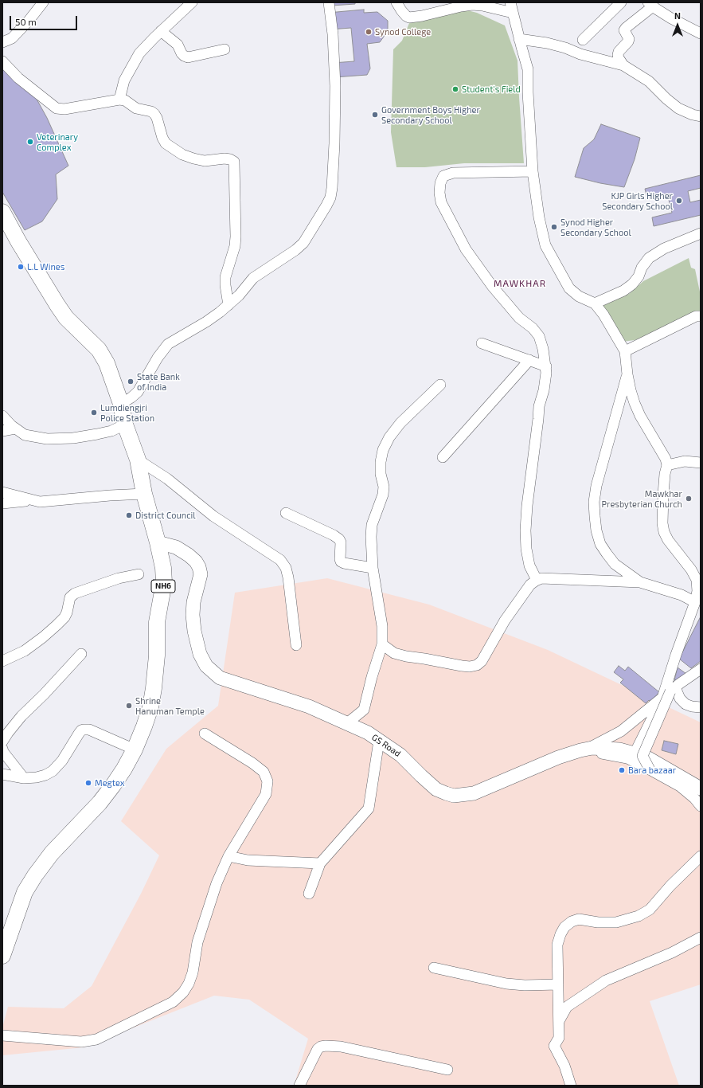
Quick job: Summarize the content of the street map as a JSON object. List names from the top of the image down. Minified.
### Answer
{"streets":{"highway":["NH6"],"main road":["GS Road"]},"crossings":[["NH6","GS Road"]],"districts":["MAWKHAR"],"places":["Synod College","Student's Field","Government Boys Higher Secondary School","Veterinary Complex","KJP Girls Higher Secondary School","Synod Higher Secondary School","L.L Wines","State Bank of India","Lumdiengjri Police Station","Mawkhar Presbyterian Church","District Council","Shrine Hanuman Temple","Bara bazaar","Megtex"],"scale_bar":"50 m","north":"top"}
